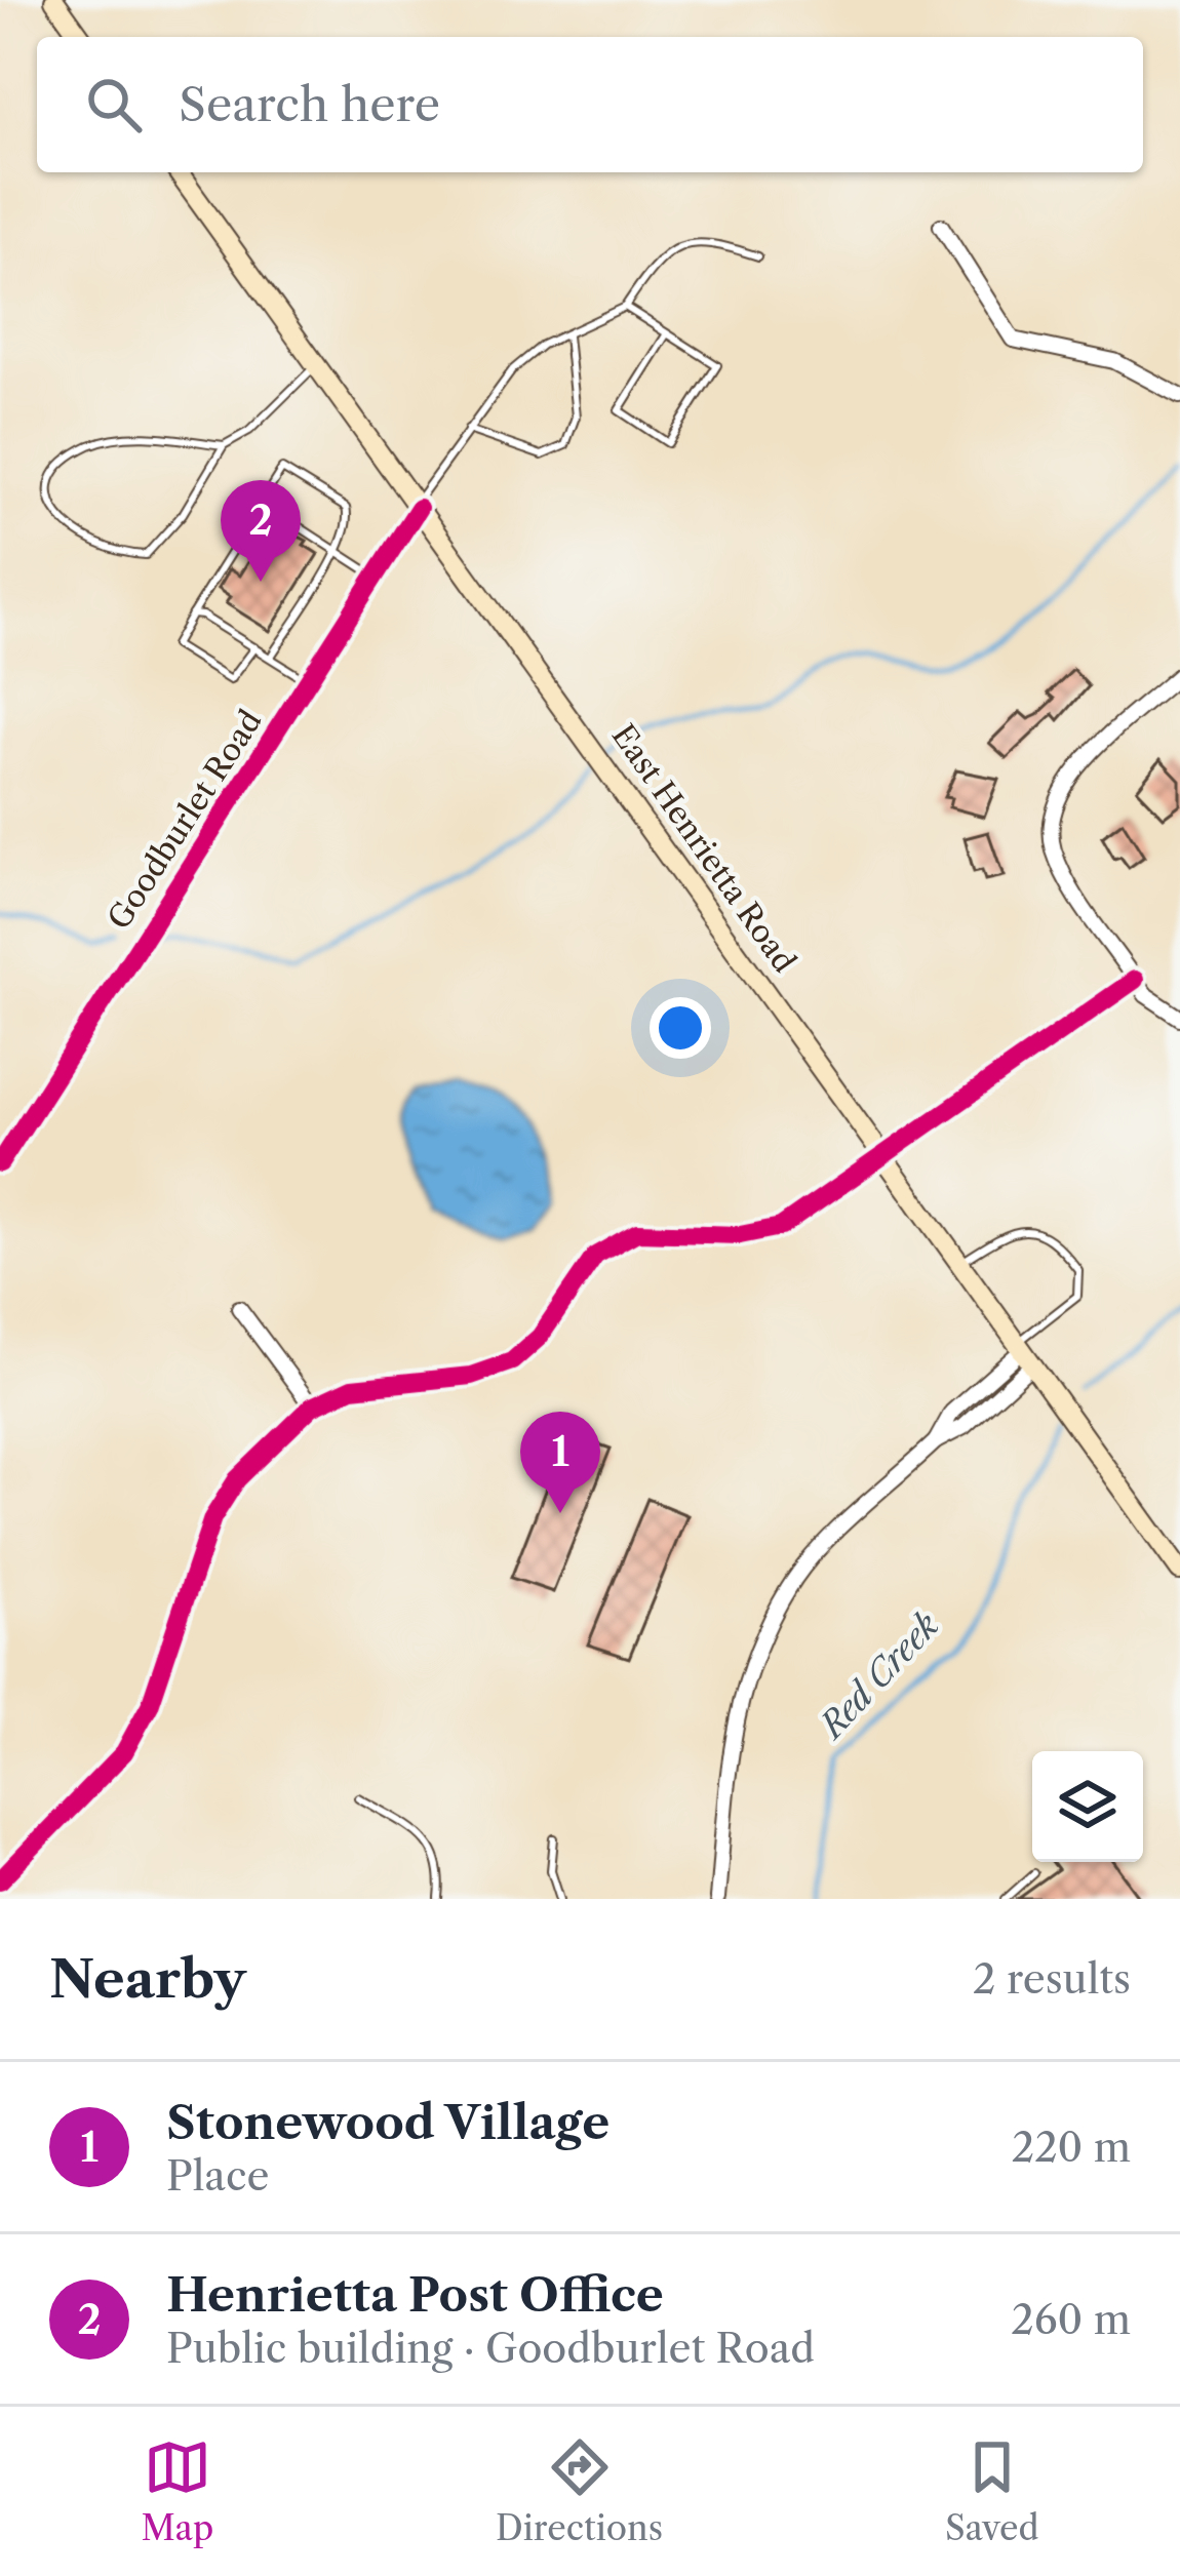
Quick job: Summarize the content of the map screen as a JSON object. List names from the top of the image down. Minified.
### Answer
{"streets":{"main road":["East Henrietta Road"],"street":["Goodburlet Road"]},"crossings":[["Goodburlet Road","East Henrietta Road"]],"water":["Red Creek"],"page":{"search":"Search here","pins":["2","1"],"heading":["Nearby","2 results"],"list":[{"mark":"1","name":"Stonewood Village","note":"Place","value":"220 m"},{"mark":"2","name":"Henrietta Post Office","note":"Public building · Goodburlet Road","value":"260 m"}],"nav":["Map","Directions","Saved"]}}
